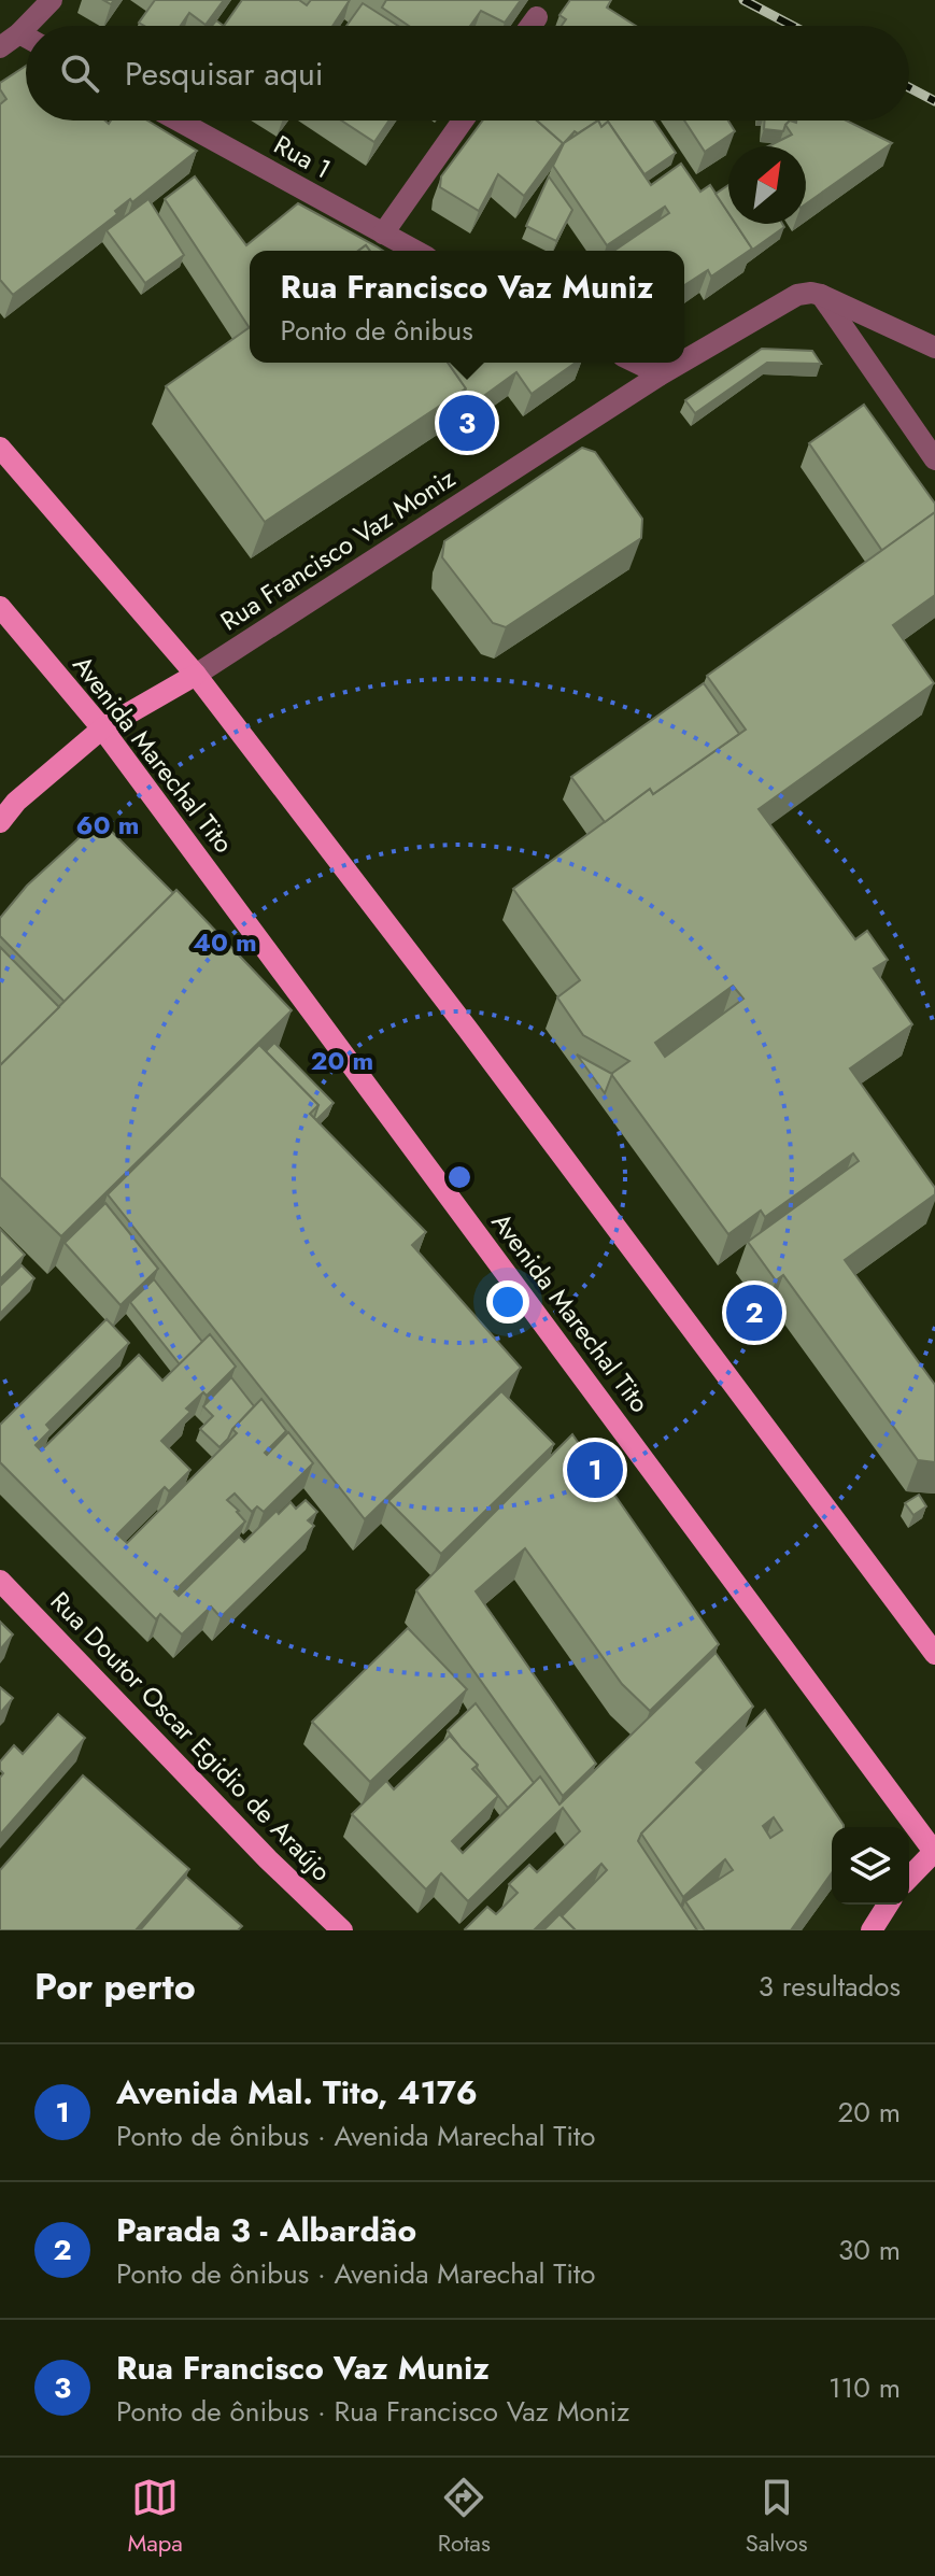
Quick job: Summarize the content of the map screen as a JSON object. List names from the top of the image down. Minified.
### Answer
{"streets":{"main road":["Avenida Marechal Tito","Rua Doutor Oscar Egidio de Araújo"],"street":["Rua 1","Rua Francisco Vaz Moniz"]},"north":"top right","page":{"search":"Pesquisar aqui","popup":["Rua Francisco Vaz Muniz","Ponto de ônibus"],"pins":["3","2","1"],"heading":["Por perto","3 resultados"],"list":[{"mark":"1","name":"Avenida Mal. Tito, 4176","note":"Ponto de ônibus · Avenida Marechal Tito","value":"20 m"},{"mark":"2","name":"Parada 3 - Albardão","note":"Ponto de ônibus · Avenida Marechal Tito","value":"30 m"},{"mark":"3","name":"Rua Francisco Vaz Muniz","note":"Ponto de ônibus · Rua Francisco Vaz Moniz","value":"110 m"}],"nav":["Mapa","Rotas","Salvos"]},"rings":["60 m","40 m","20 m"]}
